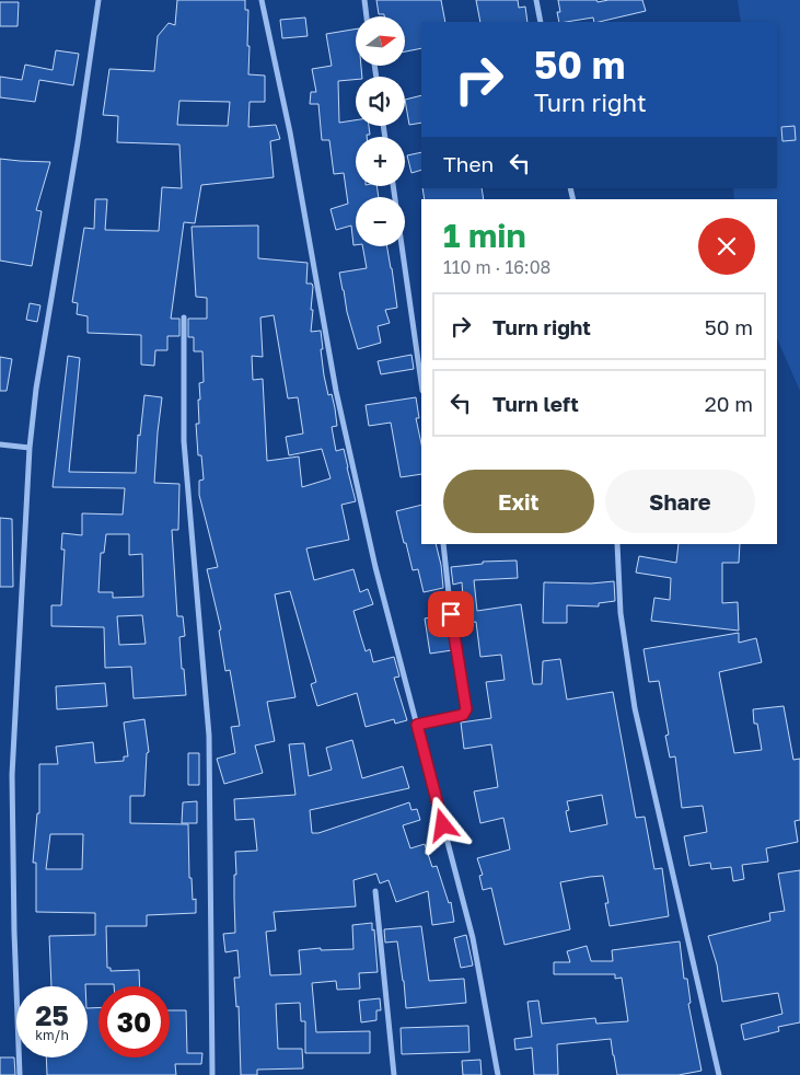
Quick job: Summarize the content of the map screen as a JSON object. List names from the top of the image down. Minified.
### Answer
{"north":"right","page":{"map_buttons":["+","−"],"turn":["50 m","Turn right"],"then":"Then","heading":["1 min","110 m · 16:08"],"list":[{"name":"Turn right","value":"50 m"},{"name":"Turn left","value":"20 m"}],"buttons":["Exit","Share"],"speed":"25 km/h","limit":"30"}}
